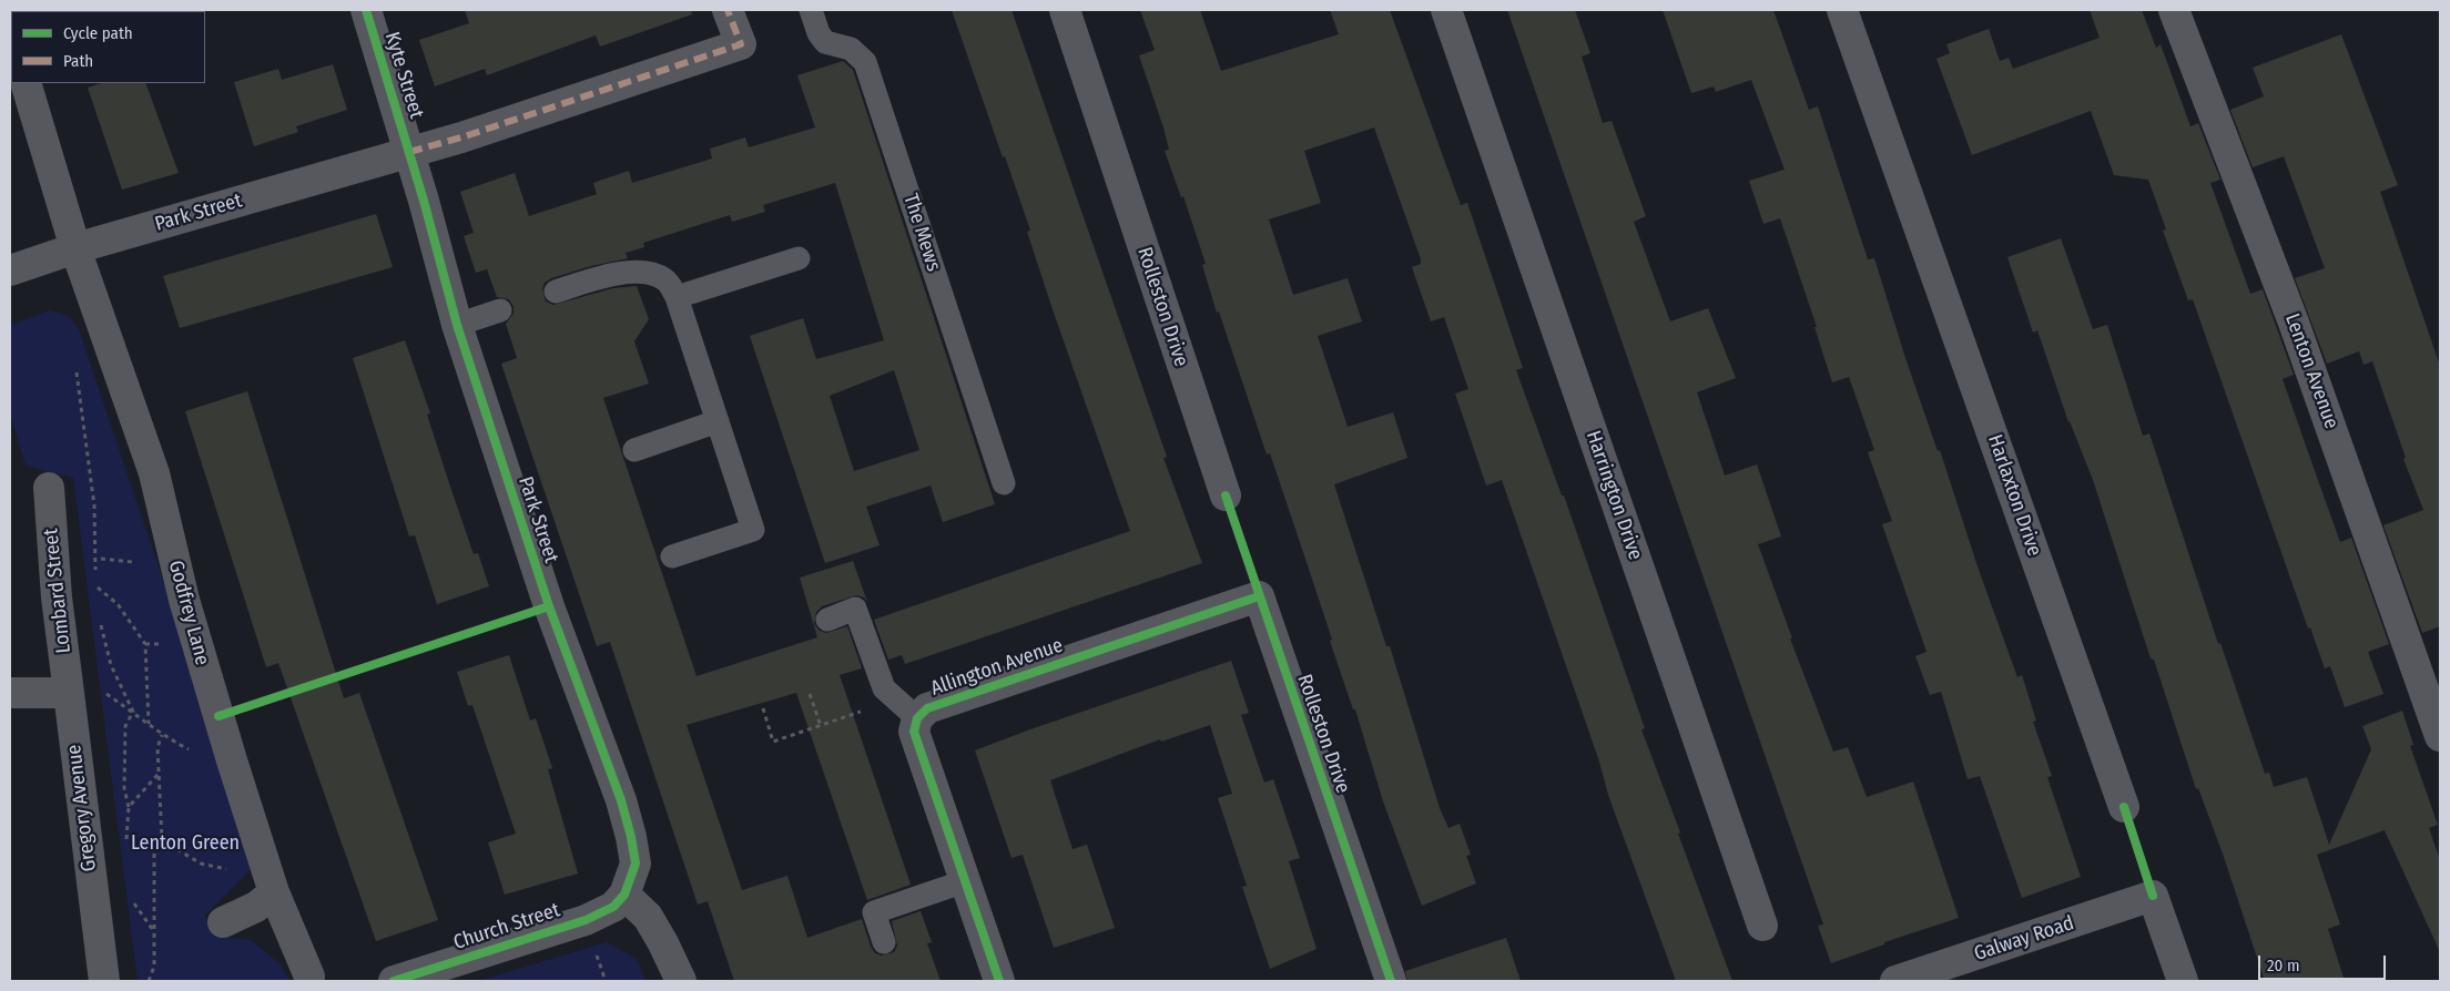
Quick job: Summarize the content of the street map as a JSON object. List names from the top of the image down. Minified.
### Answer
{"streets":{"street":["Kyte Street","Park Street","Rolleston Drive","Lenton Avenue","Harrington Drive","Harlaxton Drive","Lombard Street","Godfrey Lane","Allington Avenue","Gregory Avenue","Church Street","Galway Road"],"lane":["The Mews"]},"crossings":[["Kyte Street","Park Street"],["Park Street","Godfrey Lane"],["Park Street","Church Street"],["Rolleston Drive","Allington Avenue"],["Lombard Street","Gregory Avenue"]],"parks":["Lenton Green"],"legend":["Cycle path","Path"],"scale_bar":"20 m"}
